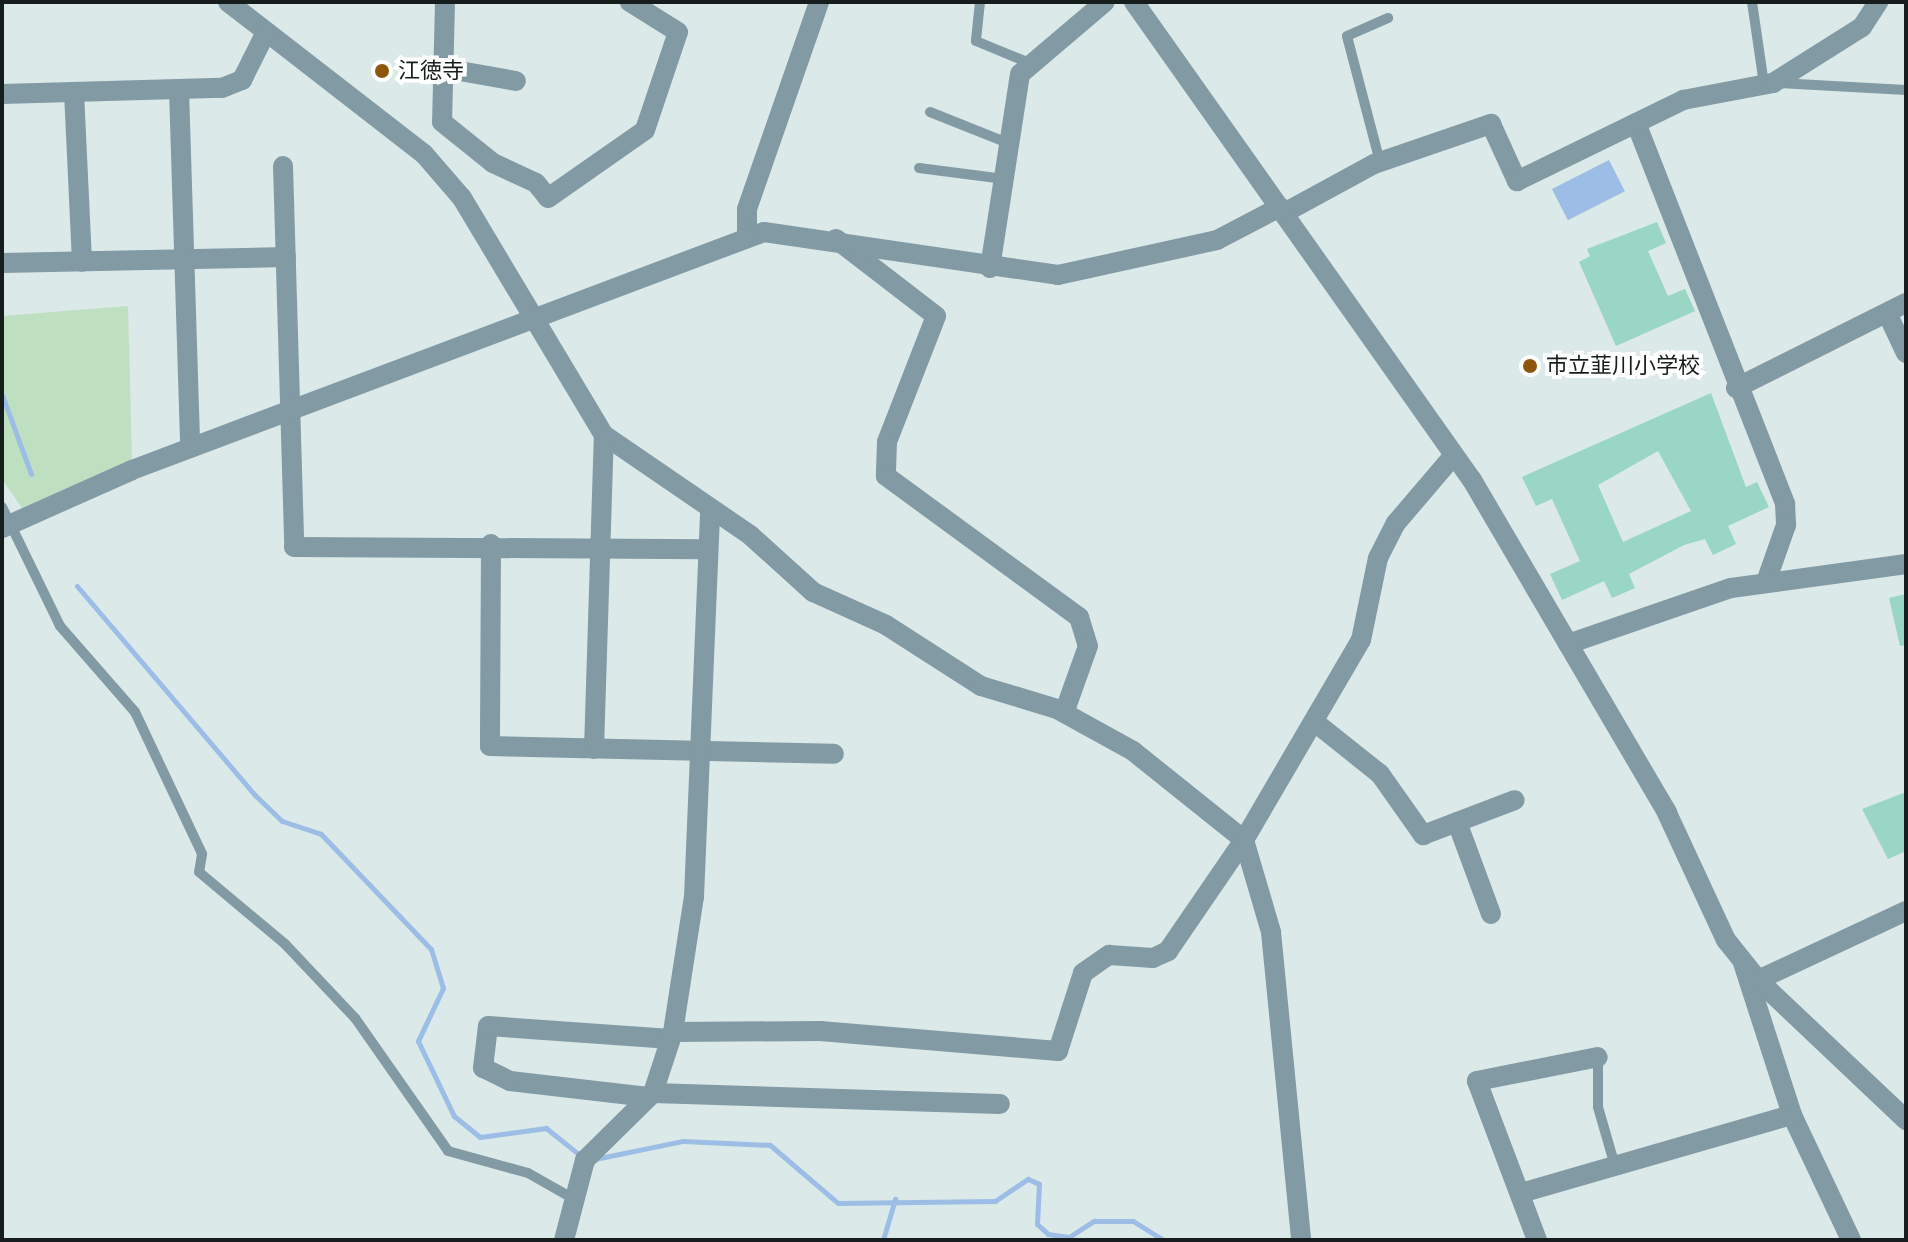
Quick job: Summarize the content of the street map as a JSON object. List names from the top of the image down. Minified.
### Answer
{"places":["江徳寺","市立韮川小学校"]}
